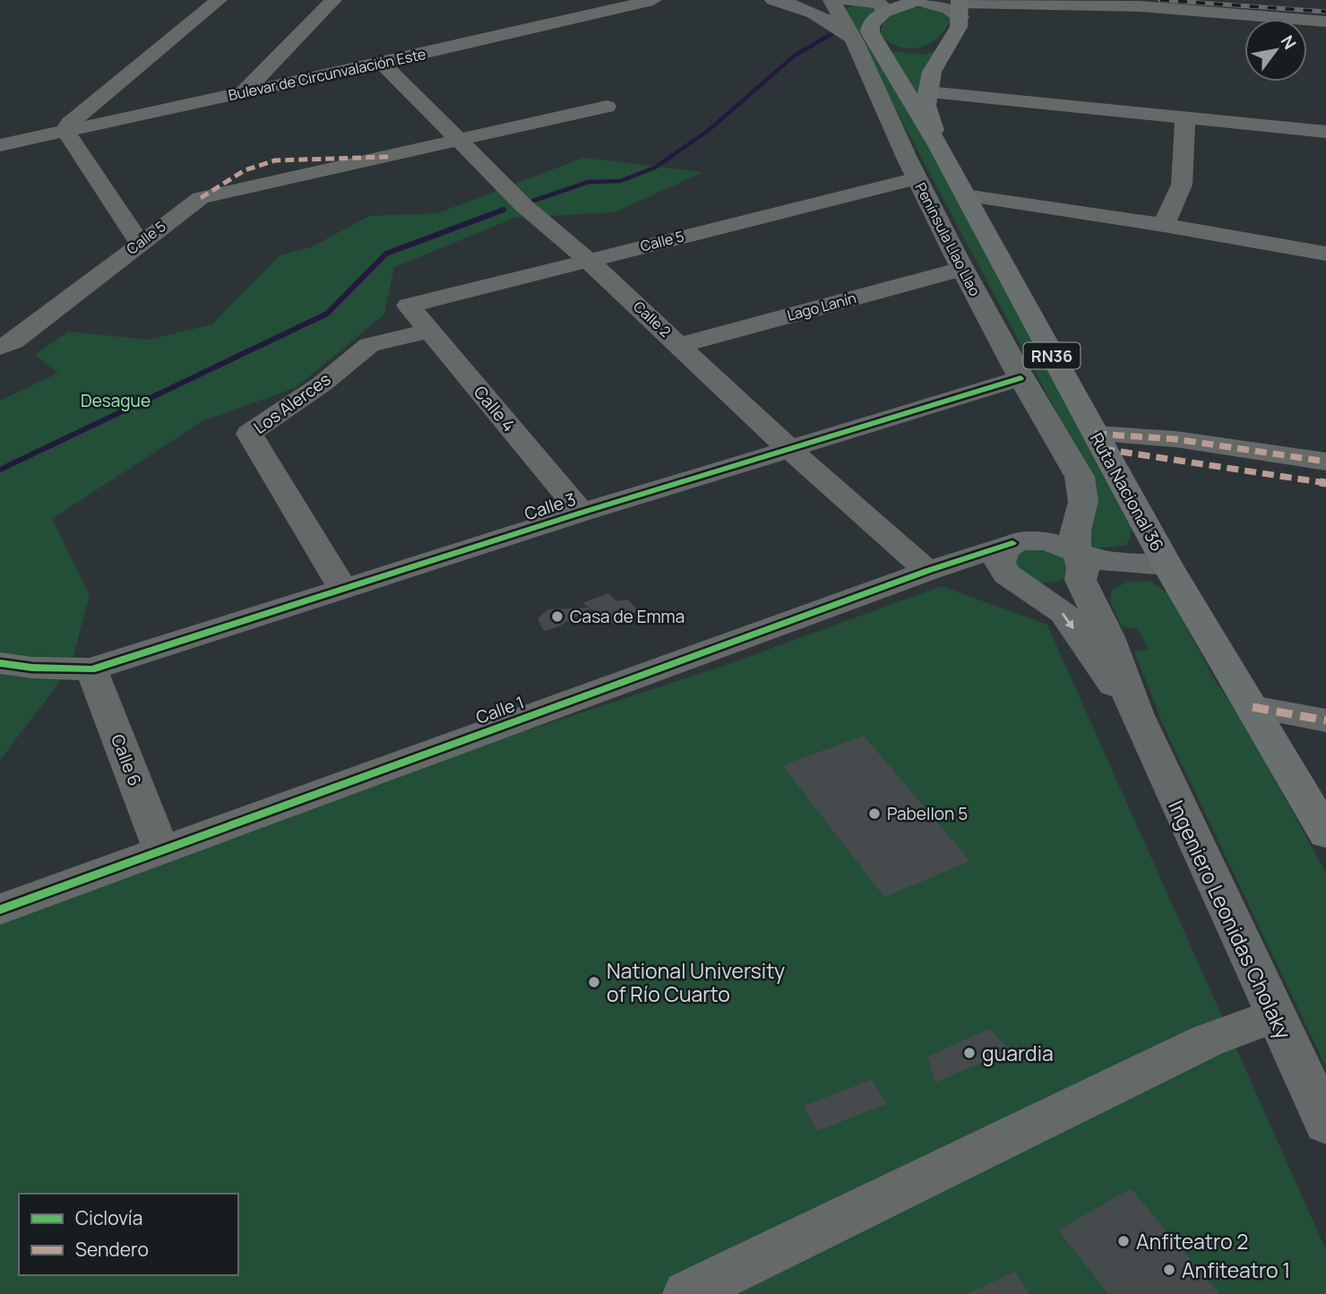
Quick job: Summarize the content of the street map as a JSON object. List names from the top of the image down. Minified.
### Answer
{"streets":{"highway":["RN36","Ruta Nacional 36"],"main road":["Península Llao Llao","Ingeniero Leonidas Cholaky"],"street":["Bulevar de Circunvalación Este","Calle 5","Lago Lanín","Calle 2","Los Alerces","Calle 4","Calle 3","Calle 1","Calle 6"]},"crossings":[["Bulevar de Circunvalación Este","Calle 2"],["Calle 5","Península Llao Llao"],["Calle 5","Calle 2"],["Calle 5","Calle 4"],["Península Llao Llao","Lago Lanín"],["Península Llao Llao","Ruta Nacional 36"],["Península Llao Llao","Calle 3"],["Península Llao Llao","Calle 1"],["Lago Lanín","Calle 2"],["Calle 2","Calle 3"],["Calle 2","Calle 1"],["Los Alerces","Calle 4"],["Los Alerces","Calle 3"],["Calle 4","Calle 3"],["Calle 3","Calle 6"],["Calle 1","Calle 6"]],"parks":["Desague"],"places":["Casa de Emma","Pabellon 5","National University of Río Cuarto","guardia","Anfiteatro 2","Anfiteatro 1"],"legend":["Ciclovía","Sendero"],"north":"top right"}
